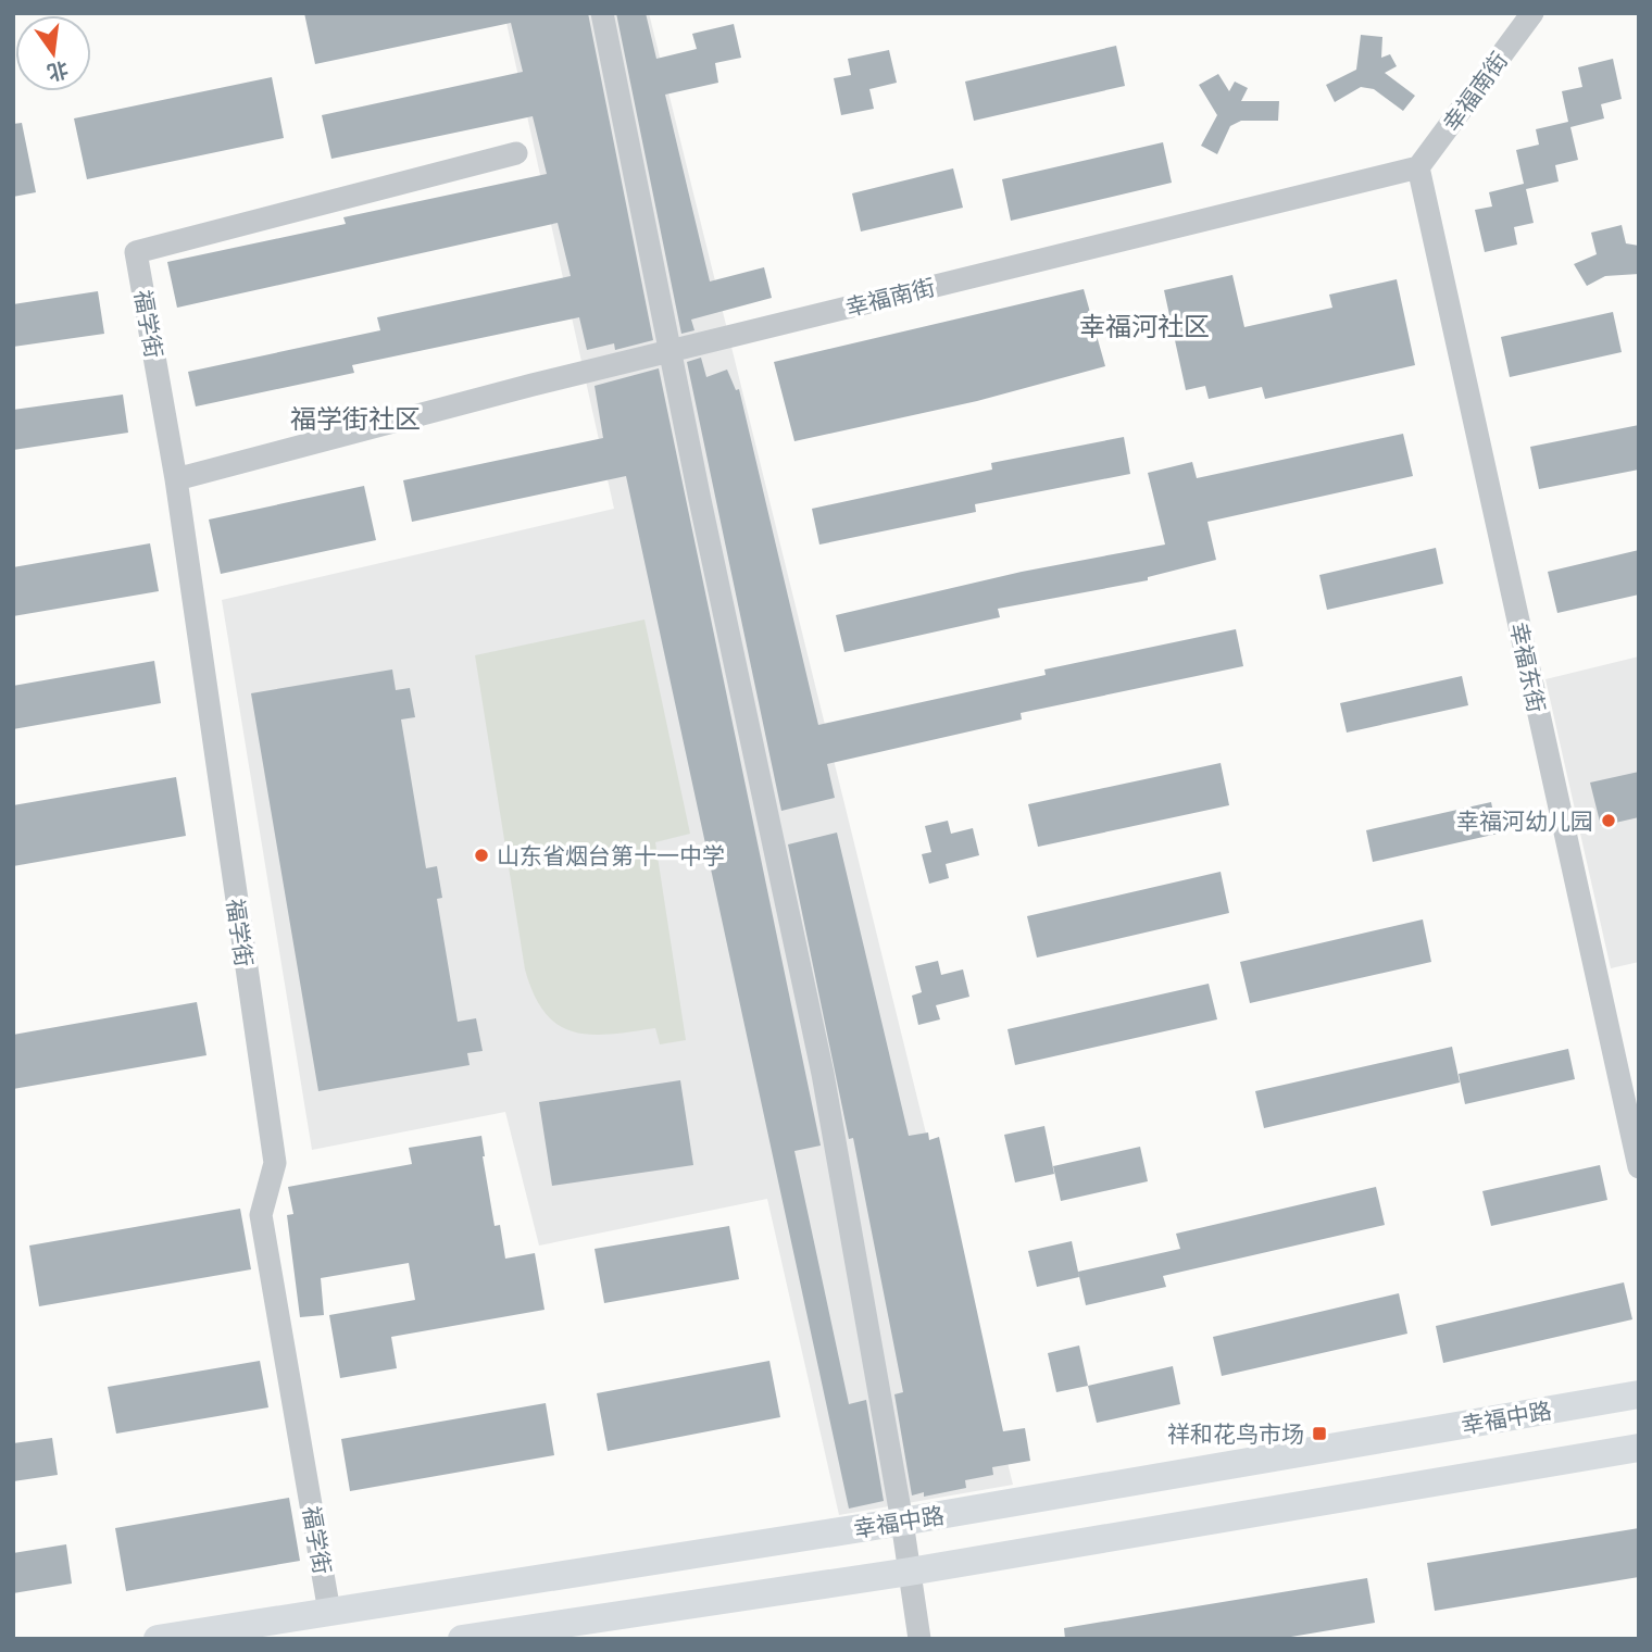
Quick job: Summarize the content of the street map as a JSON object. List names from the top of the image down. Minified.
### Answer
{"streets":{"main road":["幸福中路"],"street":["幸福南街","福学街","幸福东街"]},"crossings":[["幸福南街","福学街"],["幸福南街","幸福东街"],["福学街","幸福中路"]],"districts":["幸福河社区","福学街社区"],"places":{"other":["幸福河幼儿园","山东省烟台第十一中学"],"transit":["祥和花鸟市场"]},"north":"bottom"}
